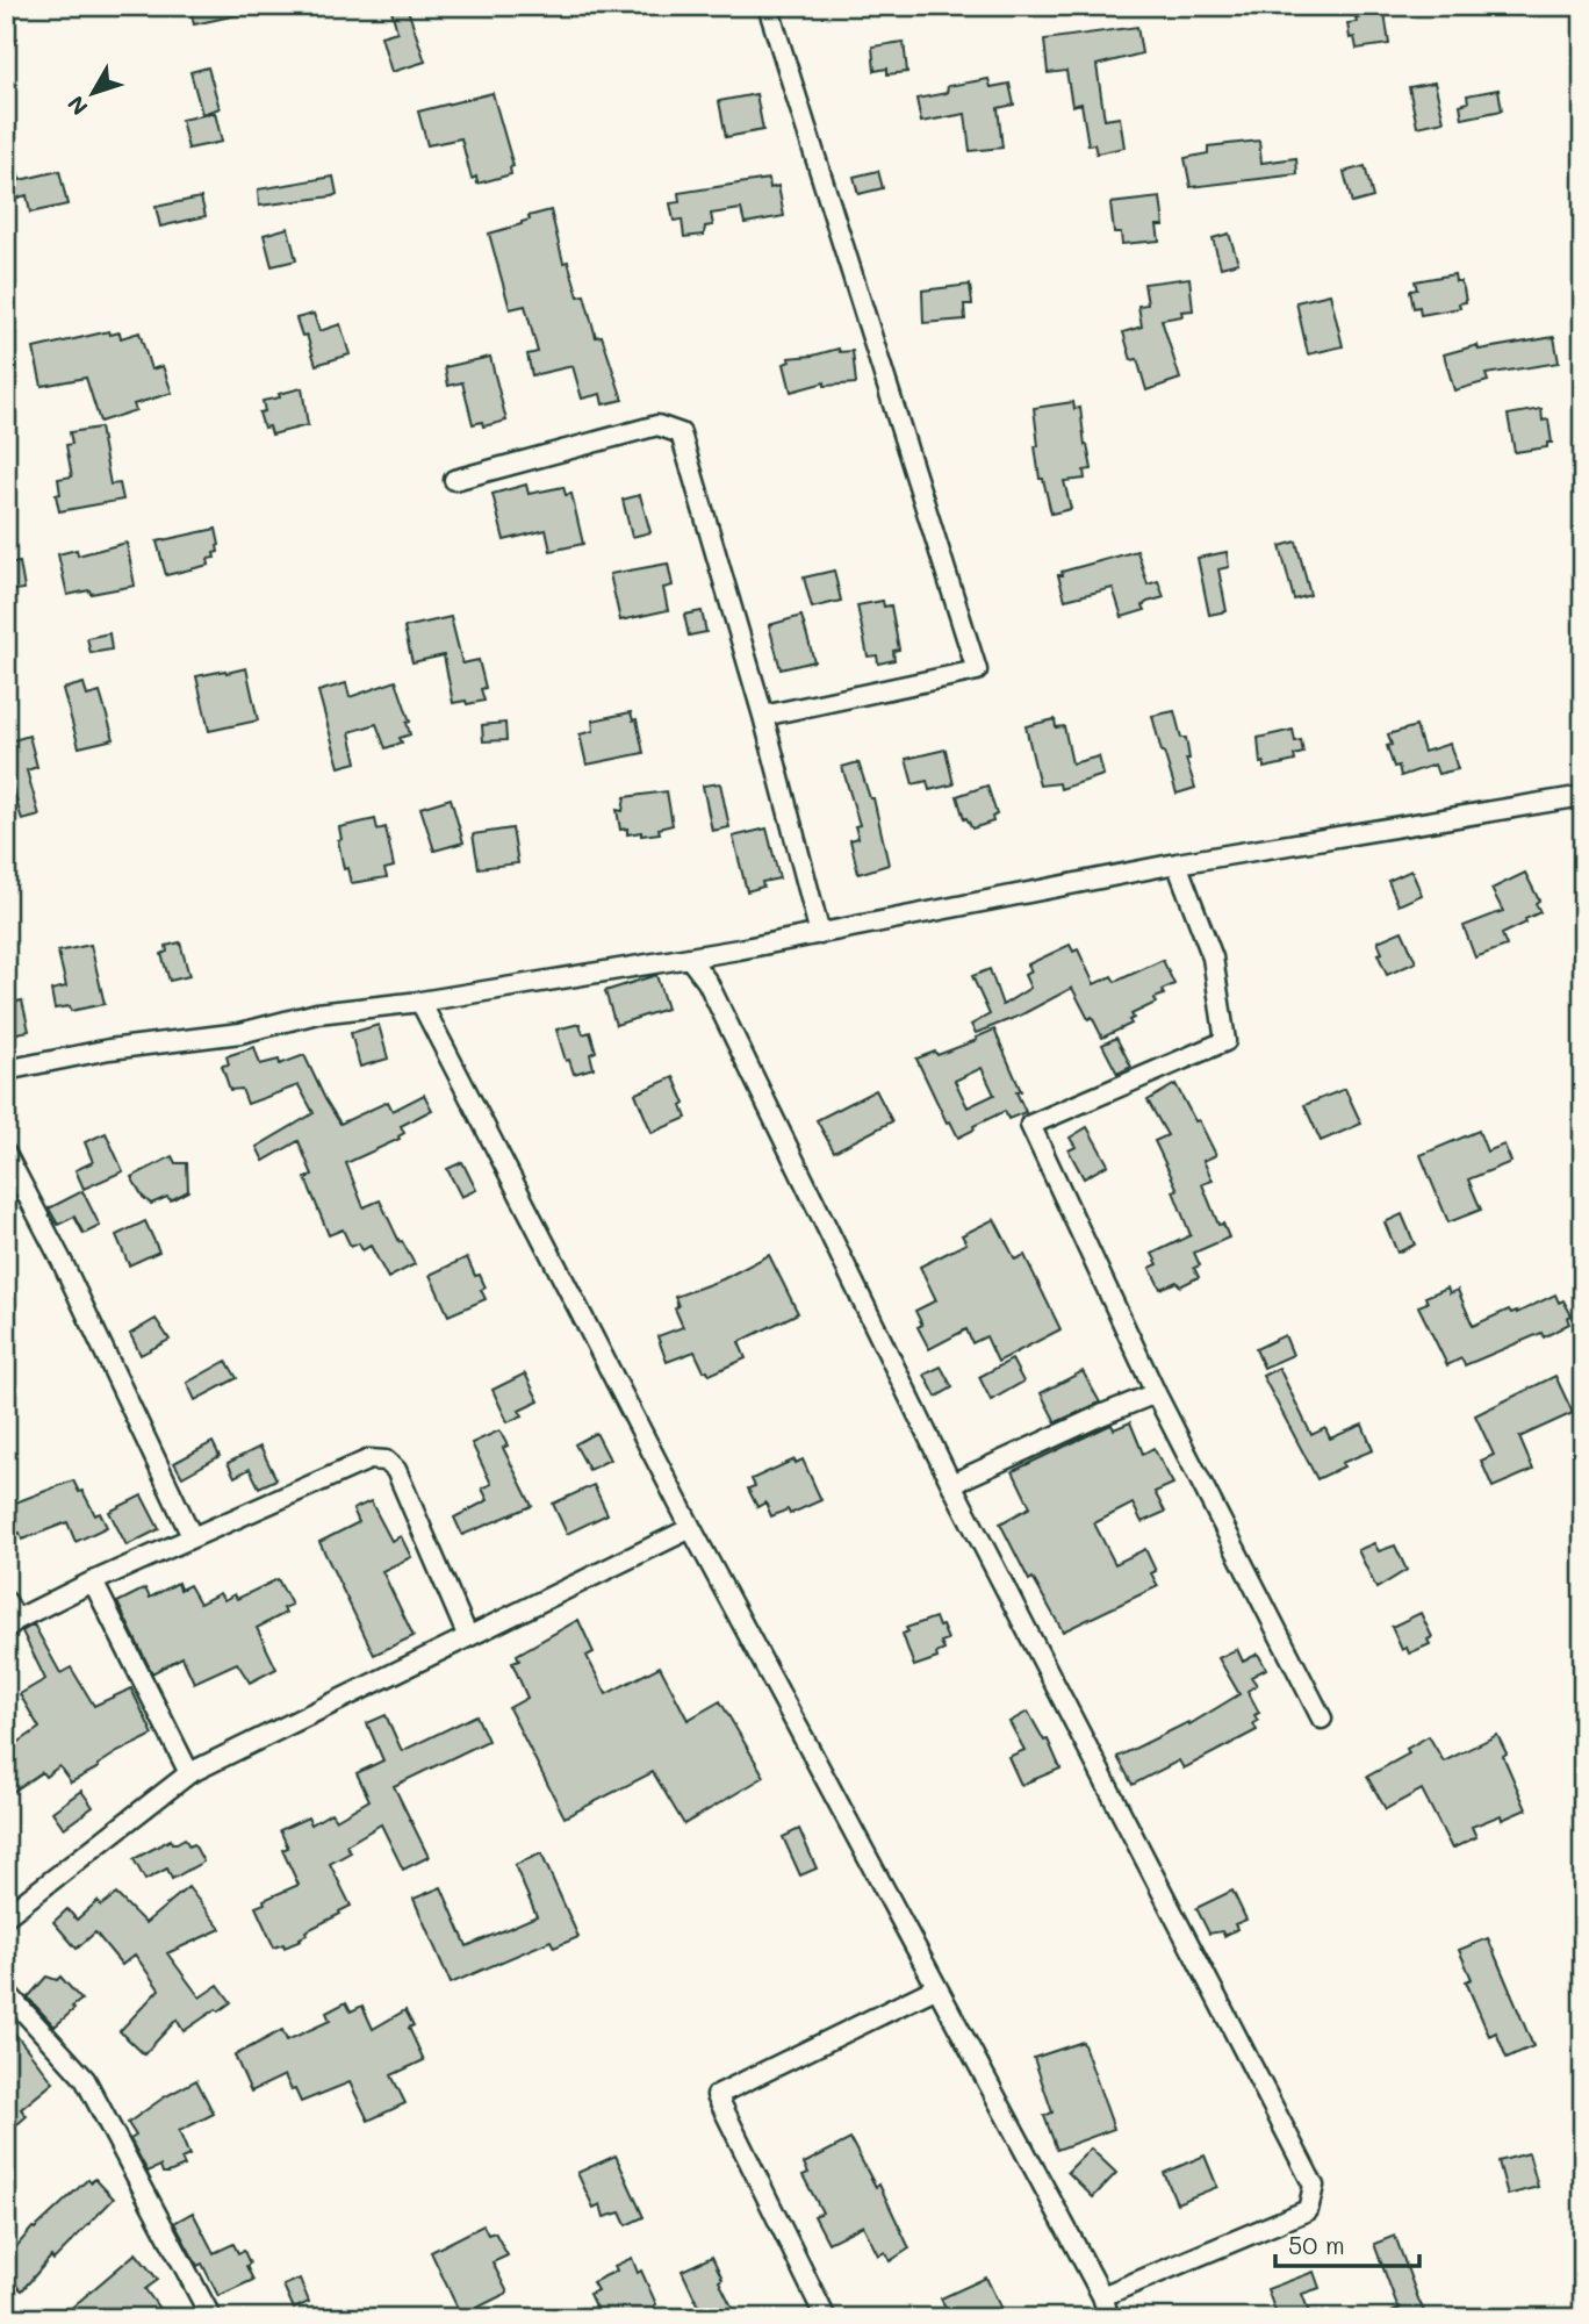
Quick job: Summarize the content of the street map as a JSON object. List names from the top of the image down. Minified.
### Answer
{"scale_bar":"50 m","north":"bottom left"}
